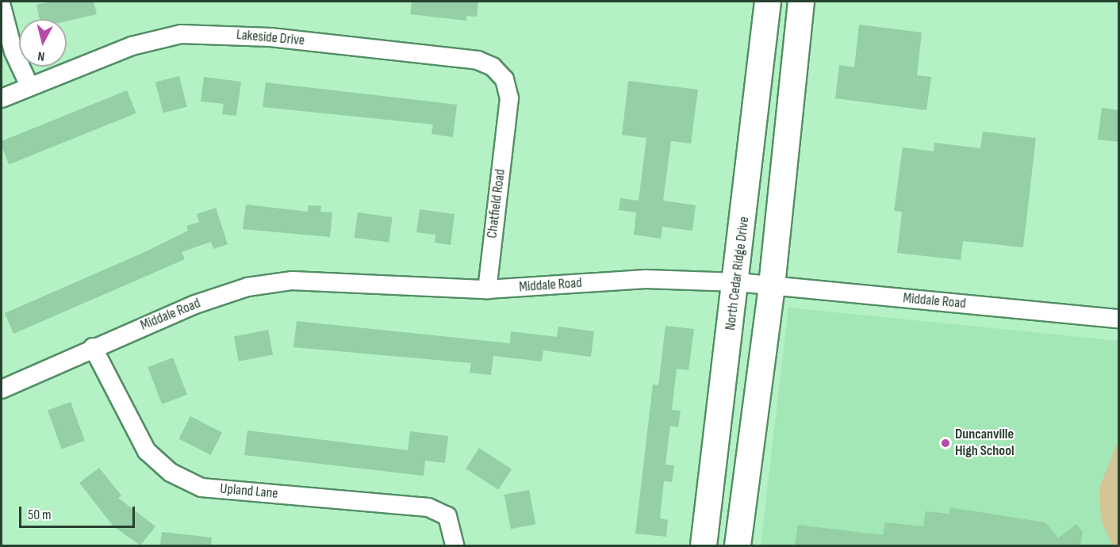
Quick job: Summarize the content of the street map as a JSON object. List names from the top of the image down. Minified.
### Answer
{"streets":{"main road":["North Cedar Ridge Drive"],"street":["Lakeside Drive","Chatfield Road","Middale Road","Upland Lane"]},"crossings":[["Lakeside Drive","Chatfield Road"],["Chatfield Road","Middale Road"],["North Cedar Ridge Drive","Middale Road"],["Middale Road","Upland Lane"]],"places":["Duncanville High School"],"scale_bar":"50 m","north":"bottom"}
